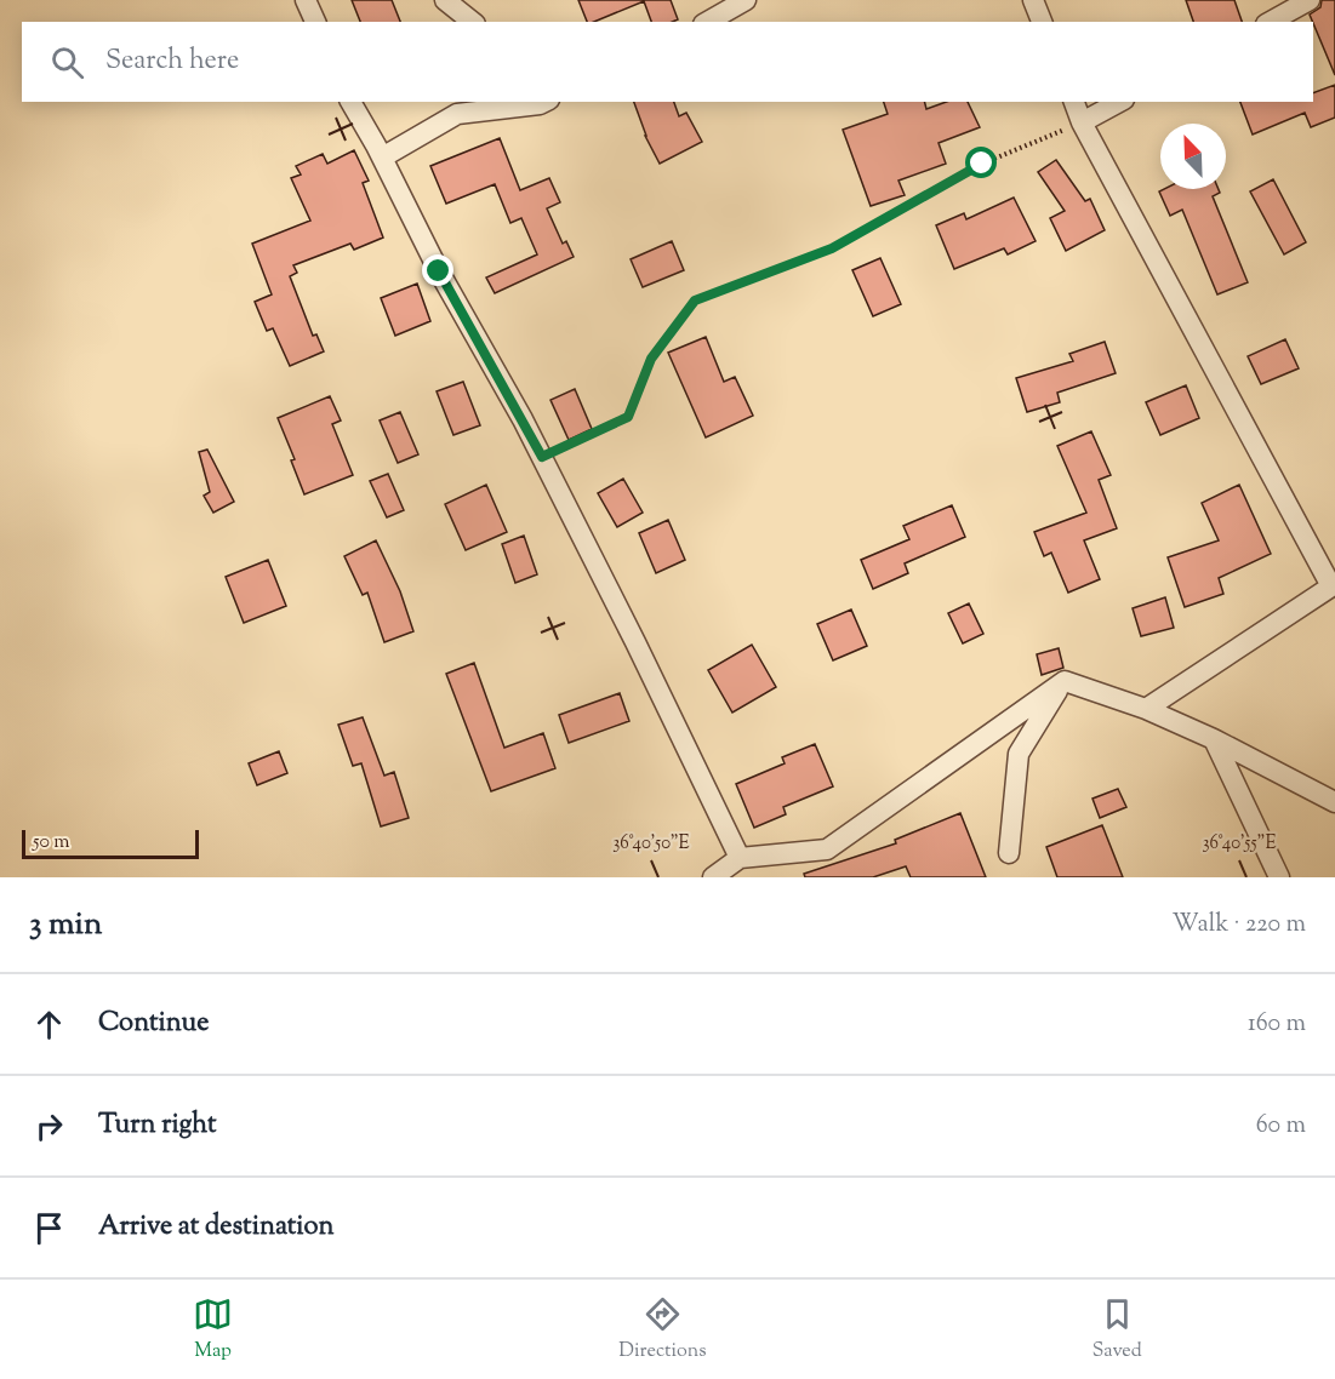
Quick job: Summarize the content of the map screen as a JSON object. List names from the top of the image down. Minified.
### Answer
{"scale_bar":"50 m","north":"top left","page":{"search":"Search here","scale":"50 m","heading":["3 min","Walk · 220 m"],"list":[["Continue","160 m"],["Turn right","60 m"],"Arrive at destination"],"nav":["Map","Directions","Saved"]},"coordinates":["36°40'50\"E","36°40'55\"E"]}
